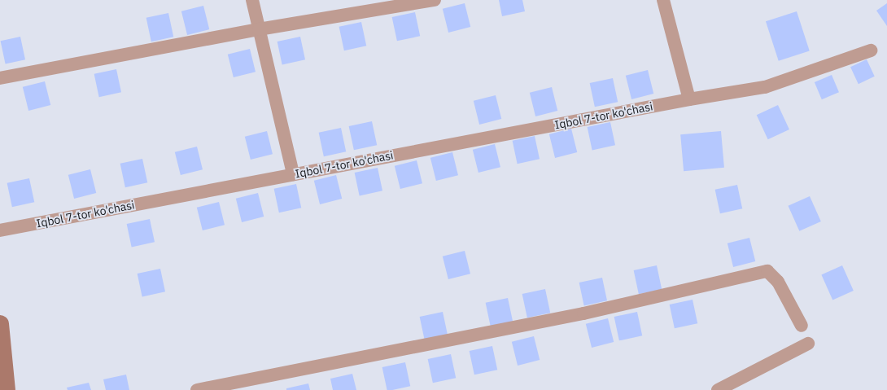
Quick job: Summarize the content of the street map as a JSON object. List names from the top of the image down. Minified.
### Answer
{"streets":{"street":["Iqbol 7-tor ko'chasi"]}}
